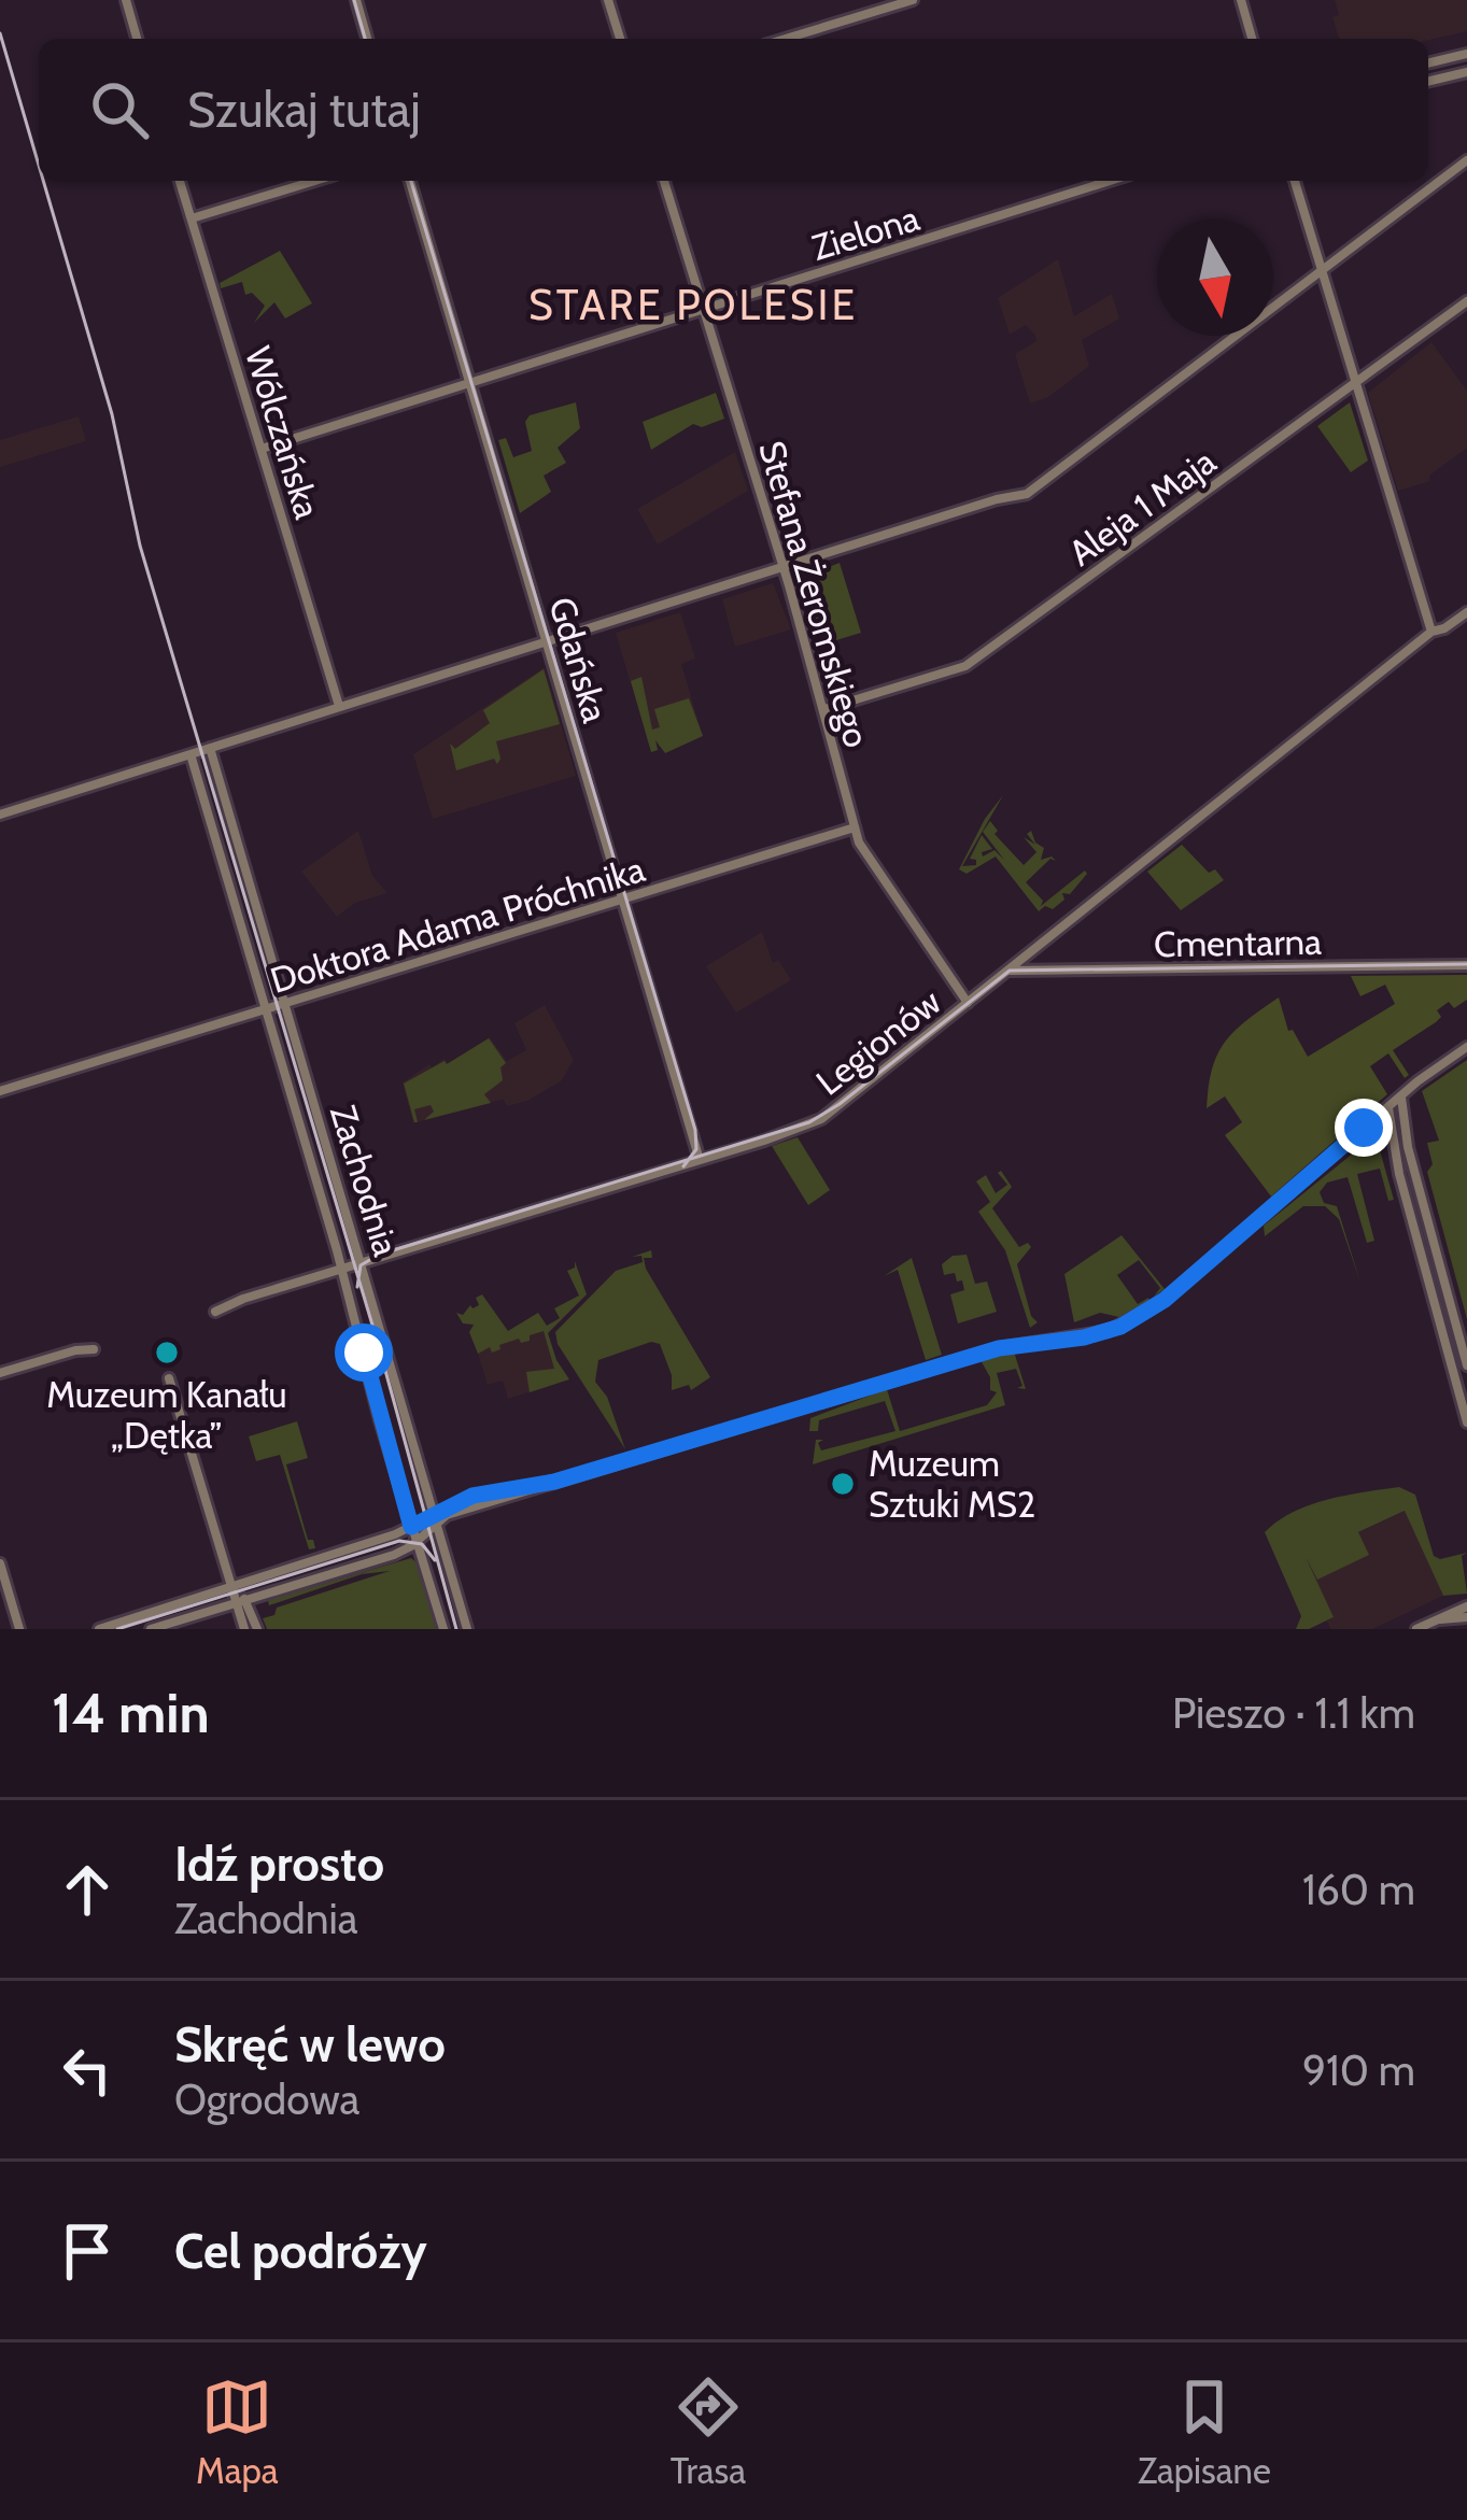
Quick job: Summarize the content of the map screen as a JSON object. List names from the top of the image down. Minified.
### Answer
{"streets":{"street":["Zielona","Wólczańska","Aleja 1 Maja","Stefana Żeromskiego","Gdańska","Doktora Adama Próchnika","Cmentarna","Legionów","Zachodnia"]},"crossings":[["Zielona","Wólczańska"],["Zielona","Stefana Żeromskiego"],["Zielona","Gdańska"],["Aleja 1 Maja","Stefana Żeromskiego"],["Stefana Żeromskiego","Doktora Adama Próchnika"],["Stefana Żeromskiego","Legionów"],["Gdańska","Doktora Adama Próchnika"],["Gdańska","Legionów"],["Doktora Adama Próchnika","Zachodnia"],["Cmentarna","Legionów"],["Legionów","Zachodnia"]],"districts":["STARE POLESIE"],"places":["Muzeum Kanału „Dętka”","Muzeum Sztuki MS2"],"north":"bottom","page":{"search":"Szukaj tutaj","heading":["14 min","Pieszo · 1.1 km"],"list":[["Idź prosto","Zachodnia","160 m"],["Skręć w lewo","Ogrodowa","910 m"],"Cel podróży"],"nav":["Mapa","Trasa","Zapisane"]}}
